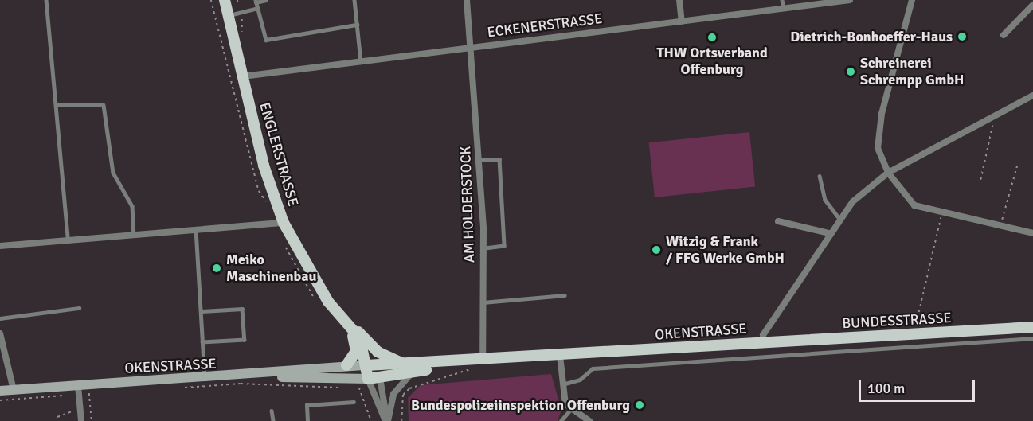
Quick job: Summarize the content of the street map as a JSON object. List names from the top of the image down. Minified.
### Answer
{"streets":{"main road":["ENGLERSTRASSE","BUNDESSTRASSE","OKENSTRASSE"],"street":["ECKENERSTRASSE","AM HOLDERSTOCK"]},"crossings":[["ECKENERSTRASSE","ENGLERSTRASSE"],["ECKENERSTRASSE","AM HOLDERSTOCK"],["ENGLERSTRASSE","OKENSTRASSE"],["AM HOLDERSTOCK","OKENSTRASSE"],["BUNDESSTRASSE","OKENSTRASSE"]],"places":["Dietrich-Bonhoeffer-Haus","THW Ortsverband Offenburg","Schreinerei Schrempp GmbH","Witzig & Frank / FFG Werke GmbH","Meiko Maschinenbau","Bundespolizeiinspektion Offenburg"],"scale_bar":"100 m"}
